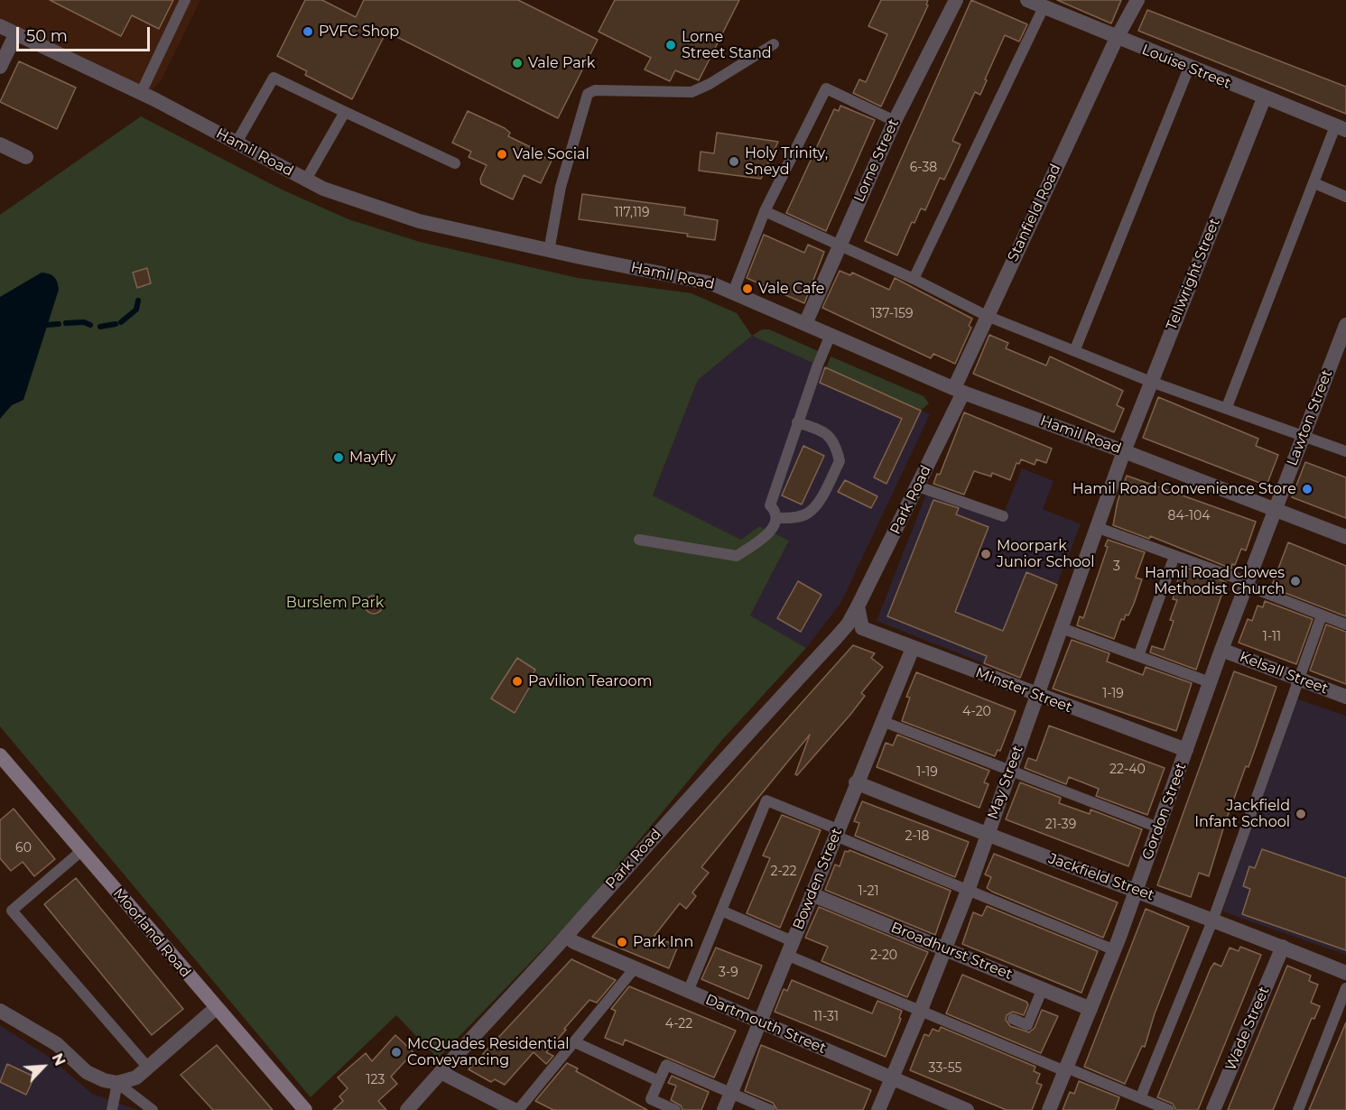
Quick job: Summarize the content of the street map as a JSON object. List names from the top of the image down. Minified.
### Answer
{"streets":{"main road":["Moorland Road"],"street":["Louise Street","Hamil Road","Lorne Street","Stanfield Road","Tellwright Street","Lawton Street","Park Road","Kelsall Street","Minster Street","May Street","Gordon Street","Jackfield Street","Bowden Street","Broadhurst Street","Dartmouth Street","Wade Street"]},"crossings":[["Louise Street","Stanfield Road"],["Louise Street","Tellwright Street"],["Hamil Road","Lorne Street"],["Hamil Road","Stanfield Road"],["Hamil Road","Tellwright Street"],["Hamil Road","Lawton Street"],["Hamil Road","Park Road"],["Hamil Road","May Street"],["Hamil Road","Gordon Street"],["Stanfield Road","Park Road"],["Tellwright Street","May Street"],["Lawton Street","Gordon Street"],["Park Road","Minster Street"],["Park Road","Dartmouth Street"],["Kelsall Street","Gordon Street"],["Minster Street","May Street"],["Minster Street","Gordon Street"],["Minster Street","Bowden Street"],["May Street","Jackfield Street"],["May Street","Broadhurst Street"],["May Street","Dartmouth Street"],["Gordon Street","Jackfield Street"],["Gordon Street","Broadhurst Street"],["Jackfield Street","Bowden Street"],["Jackfield Street","Wade Street"],["Bowden Street","Broadhurst Street"],["Bowden Street","Dartmouth Street"]],"parks":["Burslem Park"],"places":["PVFC Shop","Lorne Street Stand","Vale Park","Vale Social","Holy Trinity, Sneyd","Vale Cafe","Mayfly","Hamil Road Convenience Store","Moorpark Junior School","Hamil Road Clowes Methodist Church","Pavilion Tearoom","Jackfield Infant School","Park Inn","McQuades Residential Conveyancing"],"house_numbers":["6-38","117,119","137-159","84-104","3","1-11","1-19","4-20","22-40","1-19","21-39","2-18","60","2-22","1-21","2-20","3-9","11-31","4-22","33-55","123"],"scale_bar":"50 m","north":"top right"}
